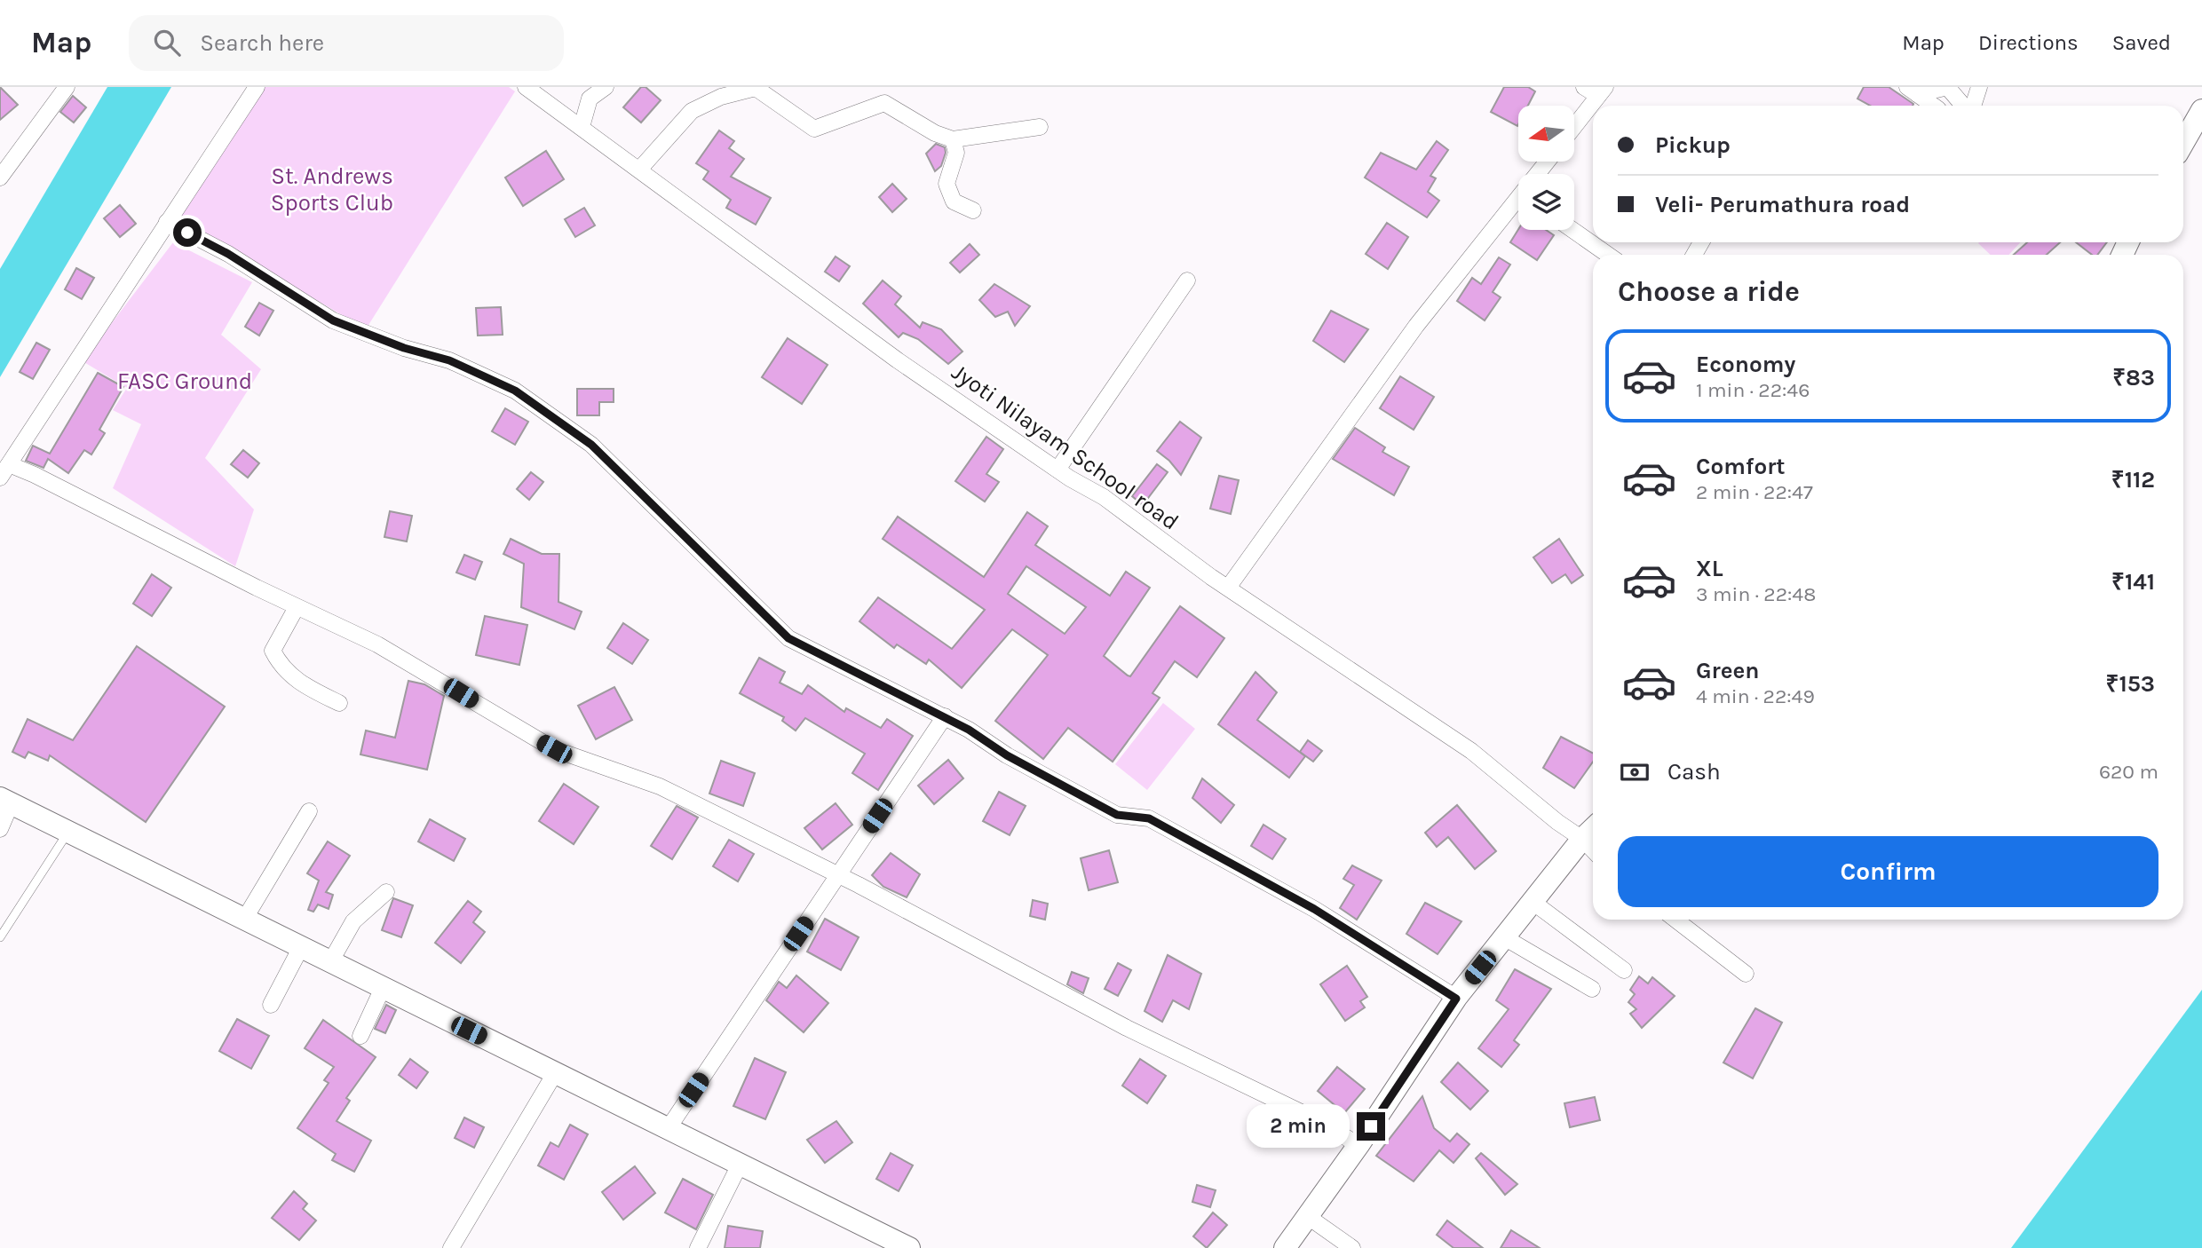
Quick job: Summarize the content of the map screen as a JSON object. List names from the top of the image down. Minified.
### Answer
{"streets":{"street":["Jyoti Nilayam School road"]},"parks":["St. Andrews Sports Club","FASC Ground"],"north":"left","page":{"header":"Map","search":"Search here","nav":["Map","Directions","Saved"],"banner":["Pickup","Veli- Perumathura road"],"heading":"Choose a ride","list":[{"name":"Economy","note":"1 min · 22:46","value":"₹83"},{"name":"Comfort","note":"2 min · 22:47","value":"₹112"},{"name":"XL","note":"3 min · 22:48","value":"₹141"},{"name":"Green","note":"4 min · 22:49","value":"₹153"}],"pay":["Cash","620 m"],"buttons":"Confirm","bubble":"2 min"}}
